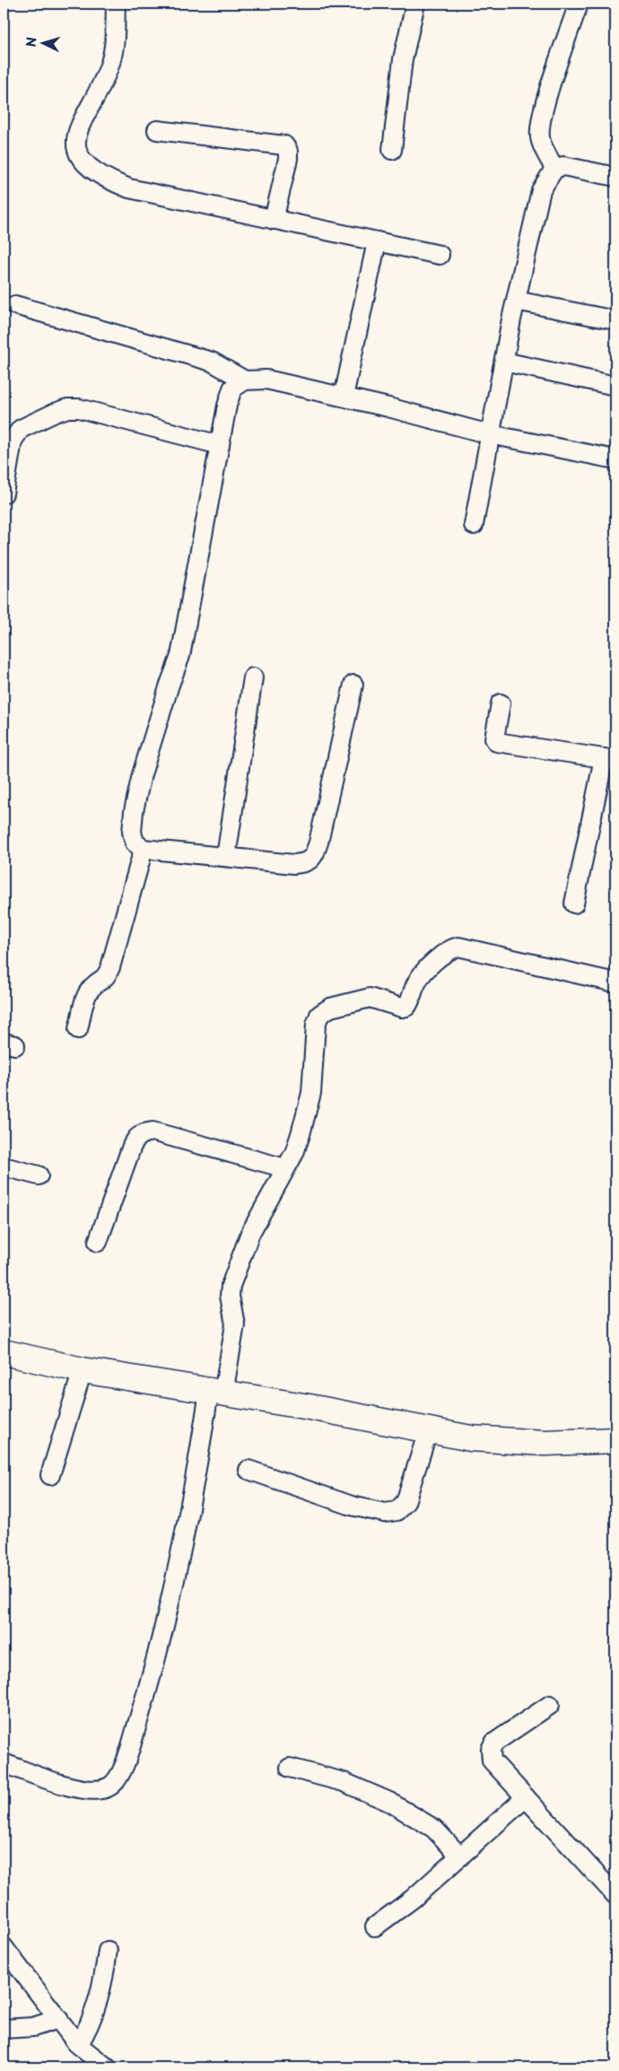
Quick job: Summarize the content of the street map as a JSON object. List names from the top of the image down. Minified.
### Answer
{"north":"left"}
